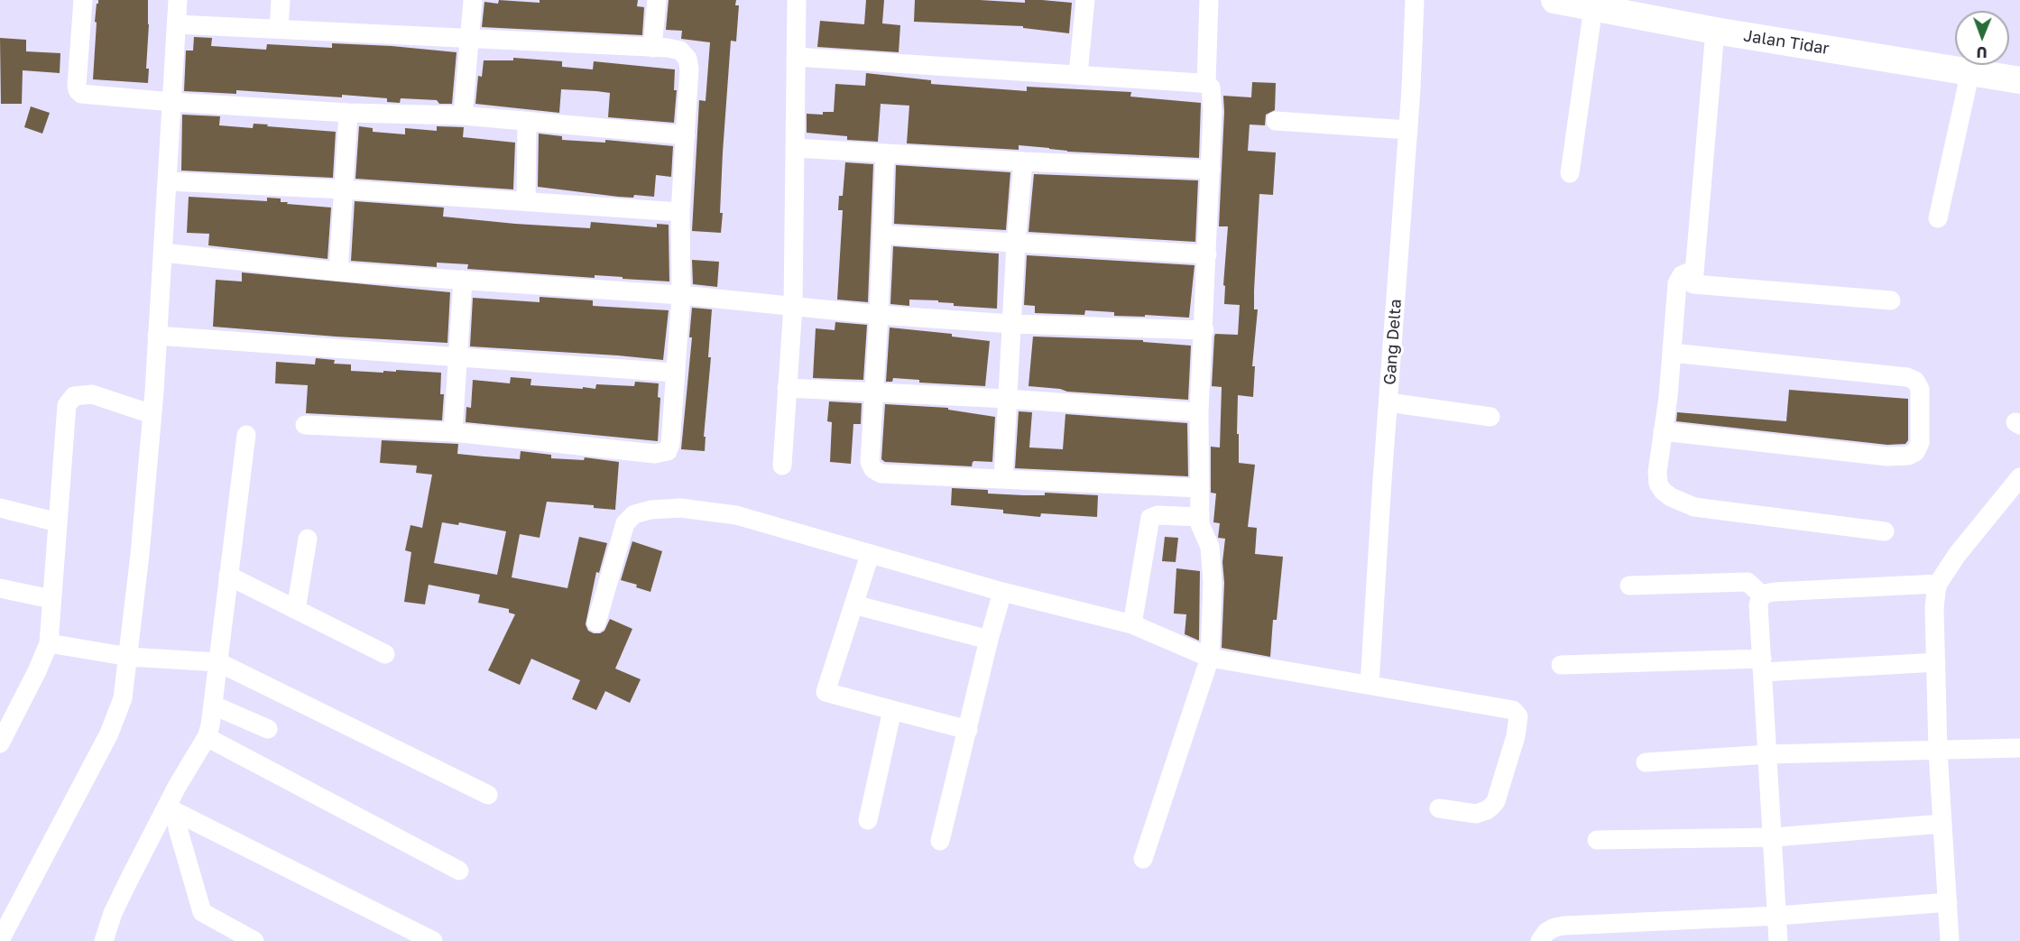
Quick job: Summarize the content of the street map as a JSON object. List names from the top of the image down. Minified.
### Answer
{"streets":{"main road":["Jalan Tidar"],"street":["Gang Delta"]},"north":"bottom"}
